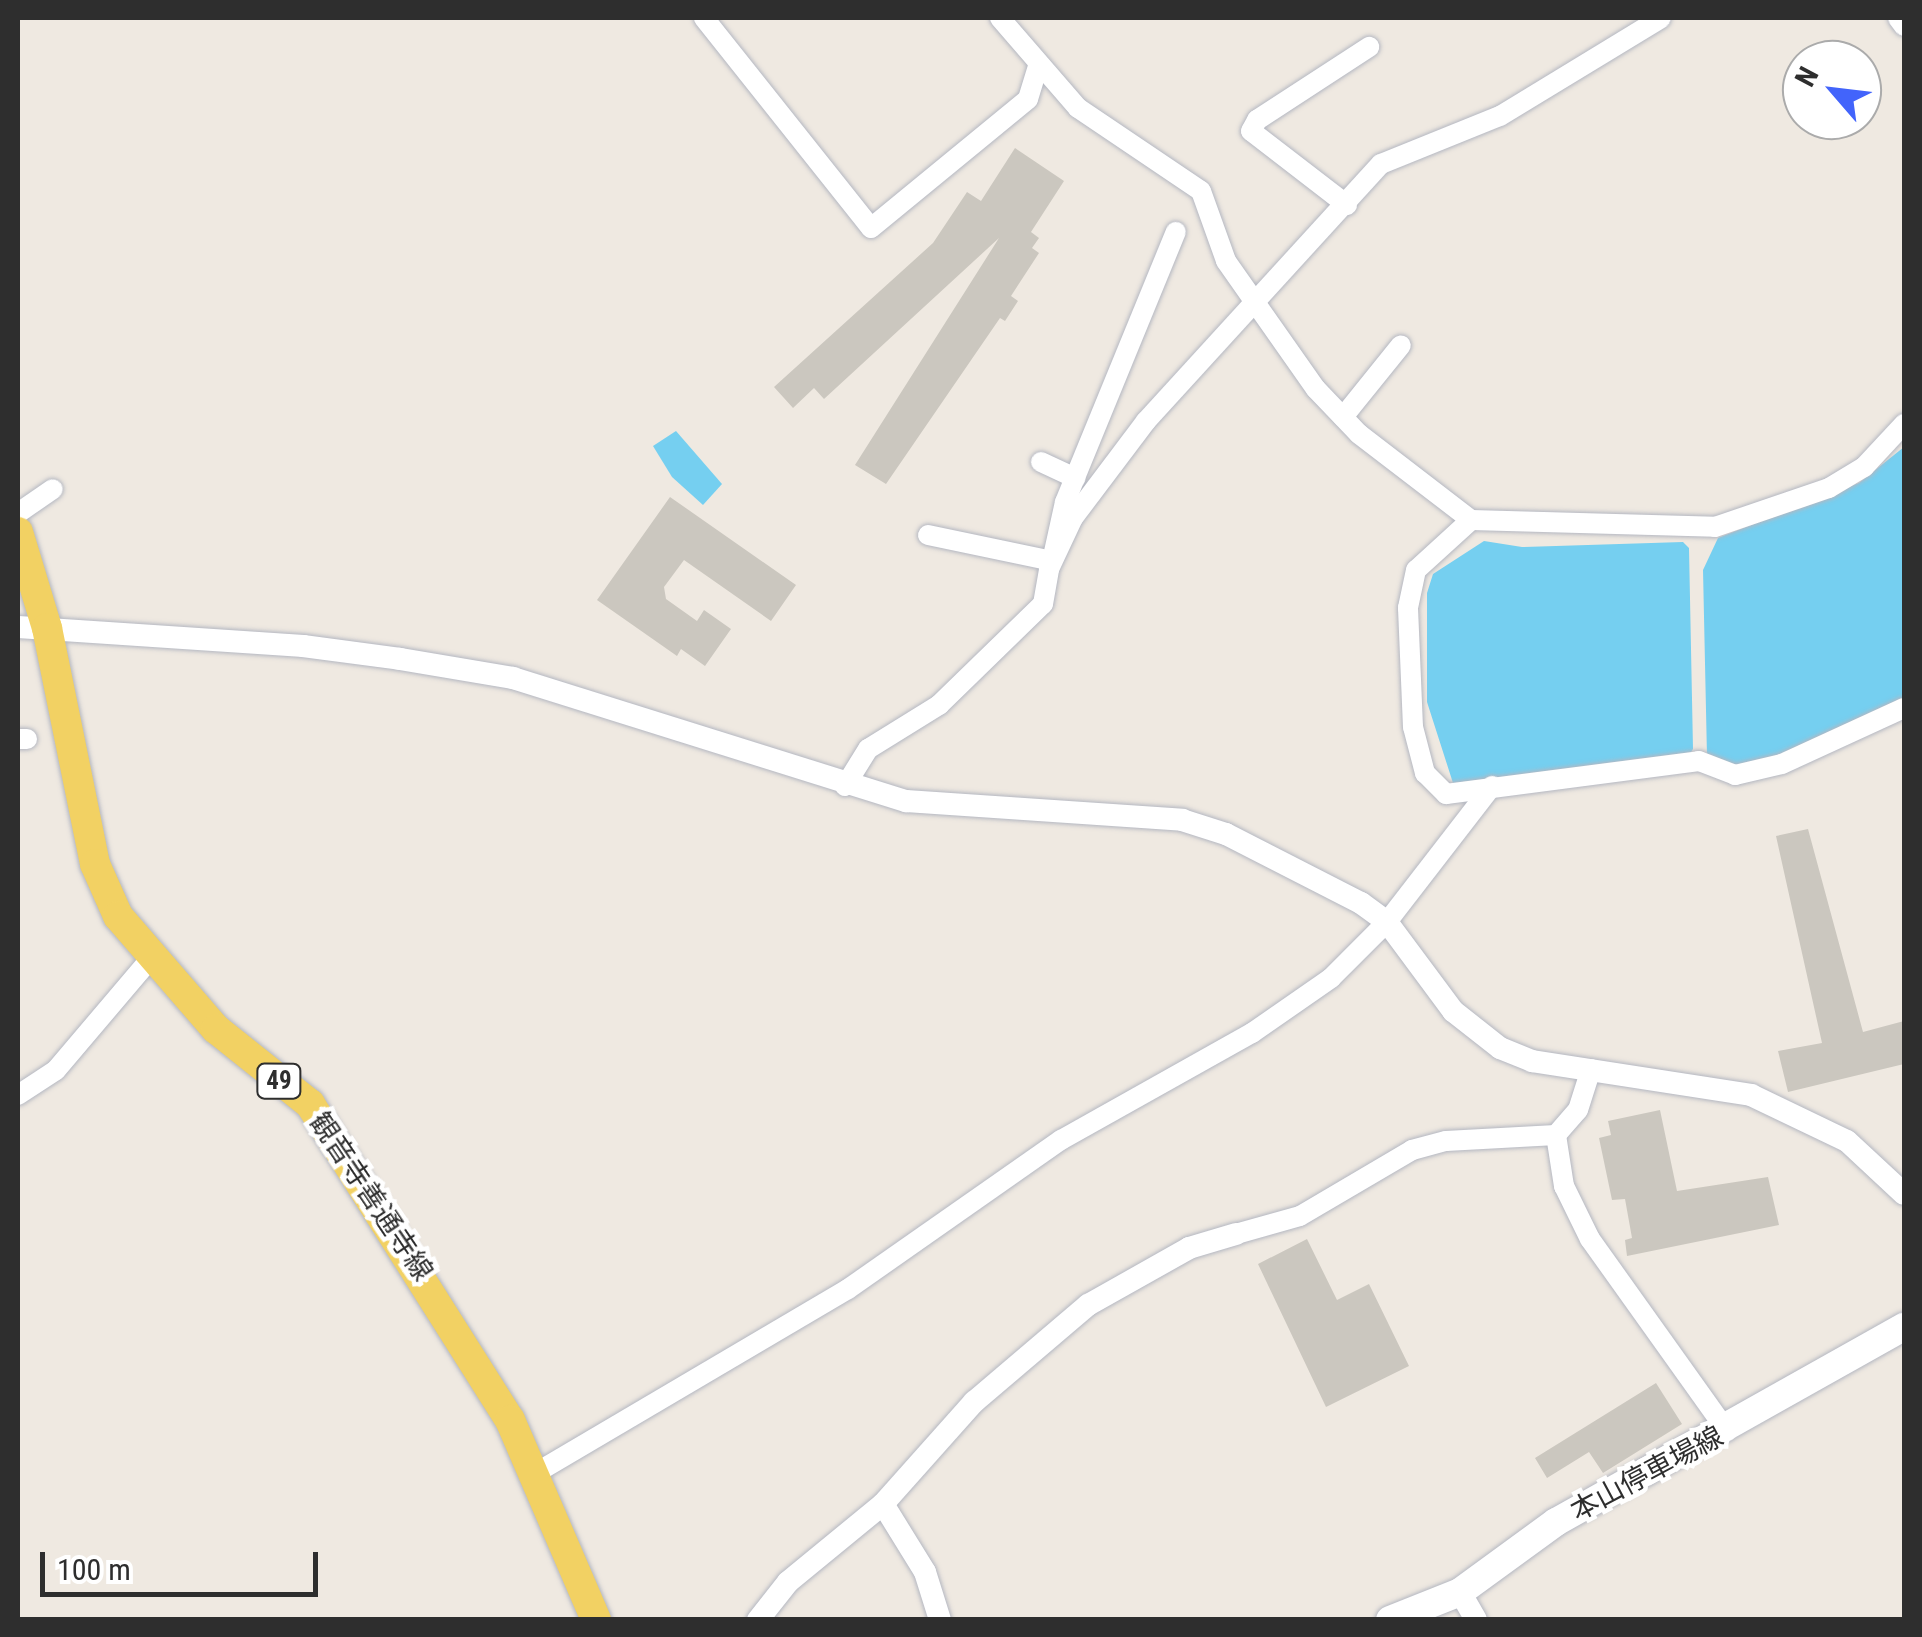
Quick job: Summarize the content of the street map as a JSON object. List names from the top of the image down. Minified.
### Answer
{"streets":{"main road":["49","観音寺善通寺線","本山停車場線"]},"scale_bar":"100 m","north":"top left"}
